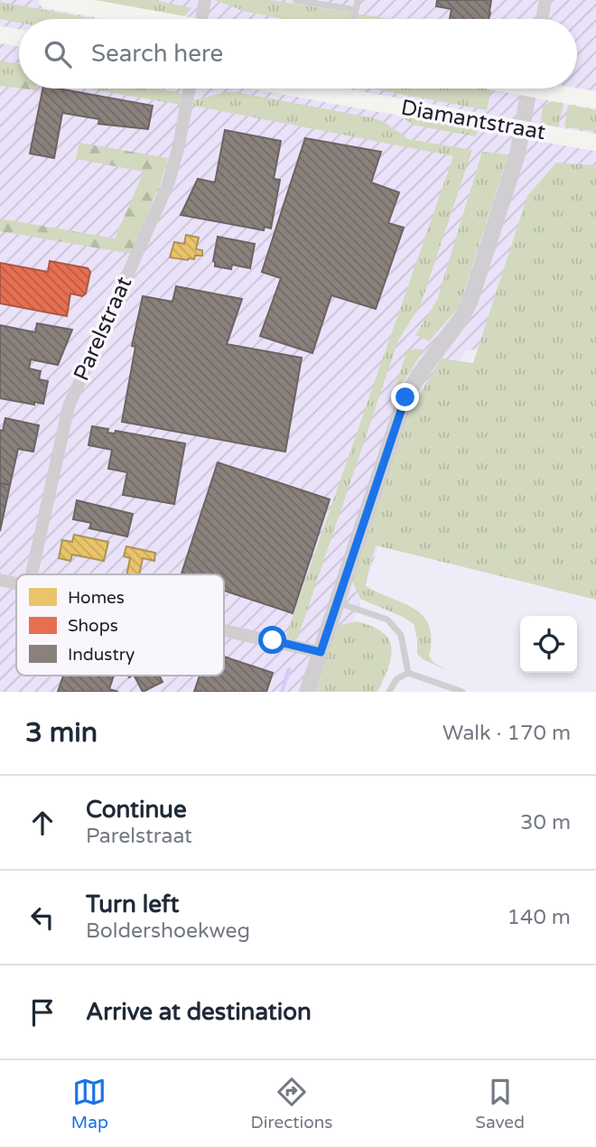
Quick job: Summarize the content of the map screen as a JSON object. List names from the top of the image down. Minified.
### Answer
{"streets":{"main road":["Diamantstraat"],"street":["Parelstraat"]},"legend":["Homes","Shops","Industry"],"page":{"search":"Search here","heading":["3 min","Walk · 170 m"],"list":[["Continue","Parelstraat","30 m"],["Turn left","Boldershoekweg","140 m"],"Arrive at destination"],"nav":["Map","Directions","Saved"]}}
